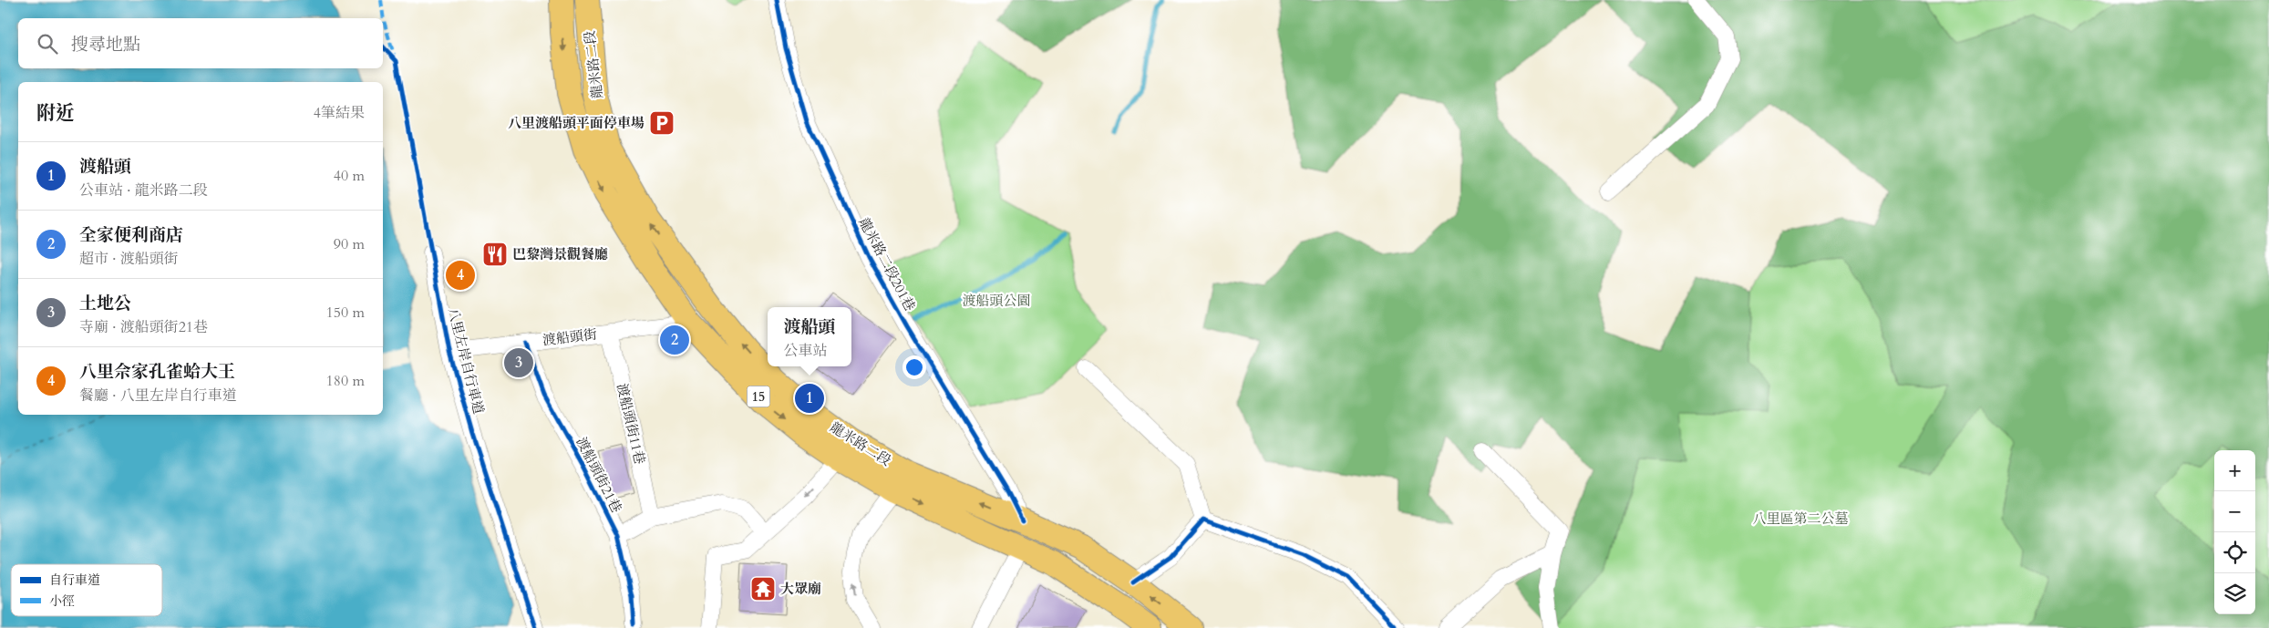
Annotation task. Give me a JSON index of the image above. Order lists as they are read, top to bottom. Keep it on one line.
{"streets":{"main road":["龍米路二段","15"],"street":["龍米路二段201巷","渡船頭街","八里左岸自行車道","渡船頭街11巷","渡船頭街21巷"]},"crossings":[["龍米路二段","龍米路二段201巷"],["龍米路二段","渡船頭街"],["渡船頭街","八里左岸自行車道"],["渡船頭街","渡船頭街11巷"],["渡船頭街","渡船頭街21巷"]],"parks":["渡船頭公園","八里區第二公墓"],"places":{"parking":["八里渡船頭平面停車場"],"restaurant":["巴黎灣景觀餐廳"],"temple":["大眾廟"]},"legend":["自行車道","小徑"],"page":{"search":"搜尋地點","heading":["附近","4筆結果"],"list":[{"mark":"1","name":"渡船頭","note":"公車站 · 龍米路二段","value":"40 m"},{"mark":"2","name":"全家便利商店","note":"超市 · 渡船頭街","value":"90 m"},{"mark":"3","name":"土地公","note":"寺廟 · 渡船頭街21巷","value":"150 m"},{"mark":"4","name":"八里佘家孔雀蛤大王","note":"餐廳 · 八里左岸自行車道","value":"180 m"}],"pins":["4","2","3","1"],"popup":["渡船頭","公車站"],"map_buttons":["+","−"]}}
